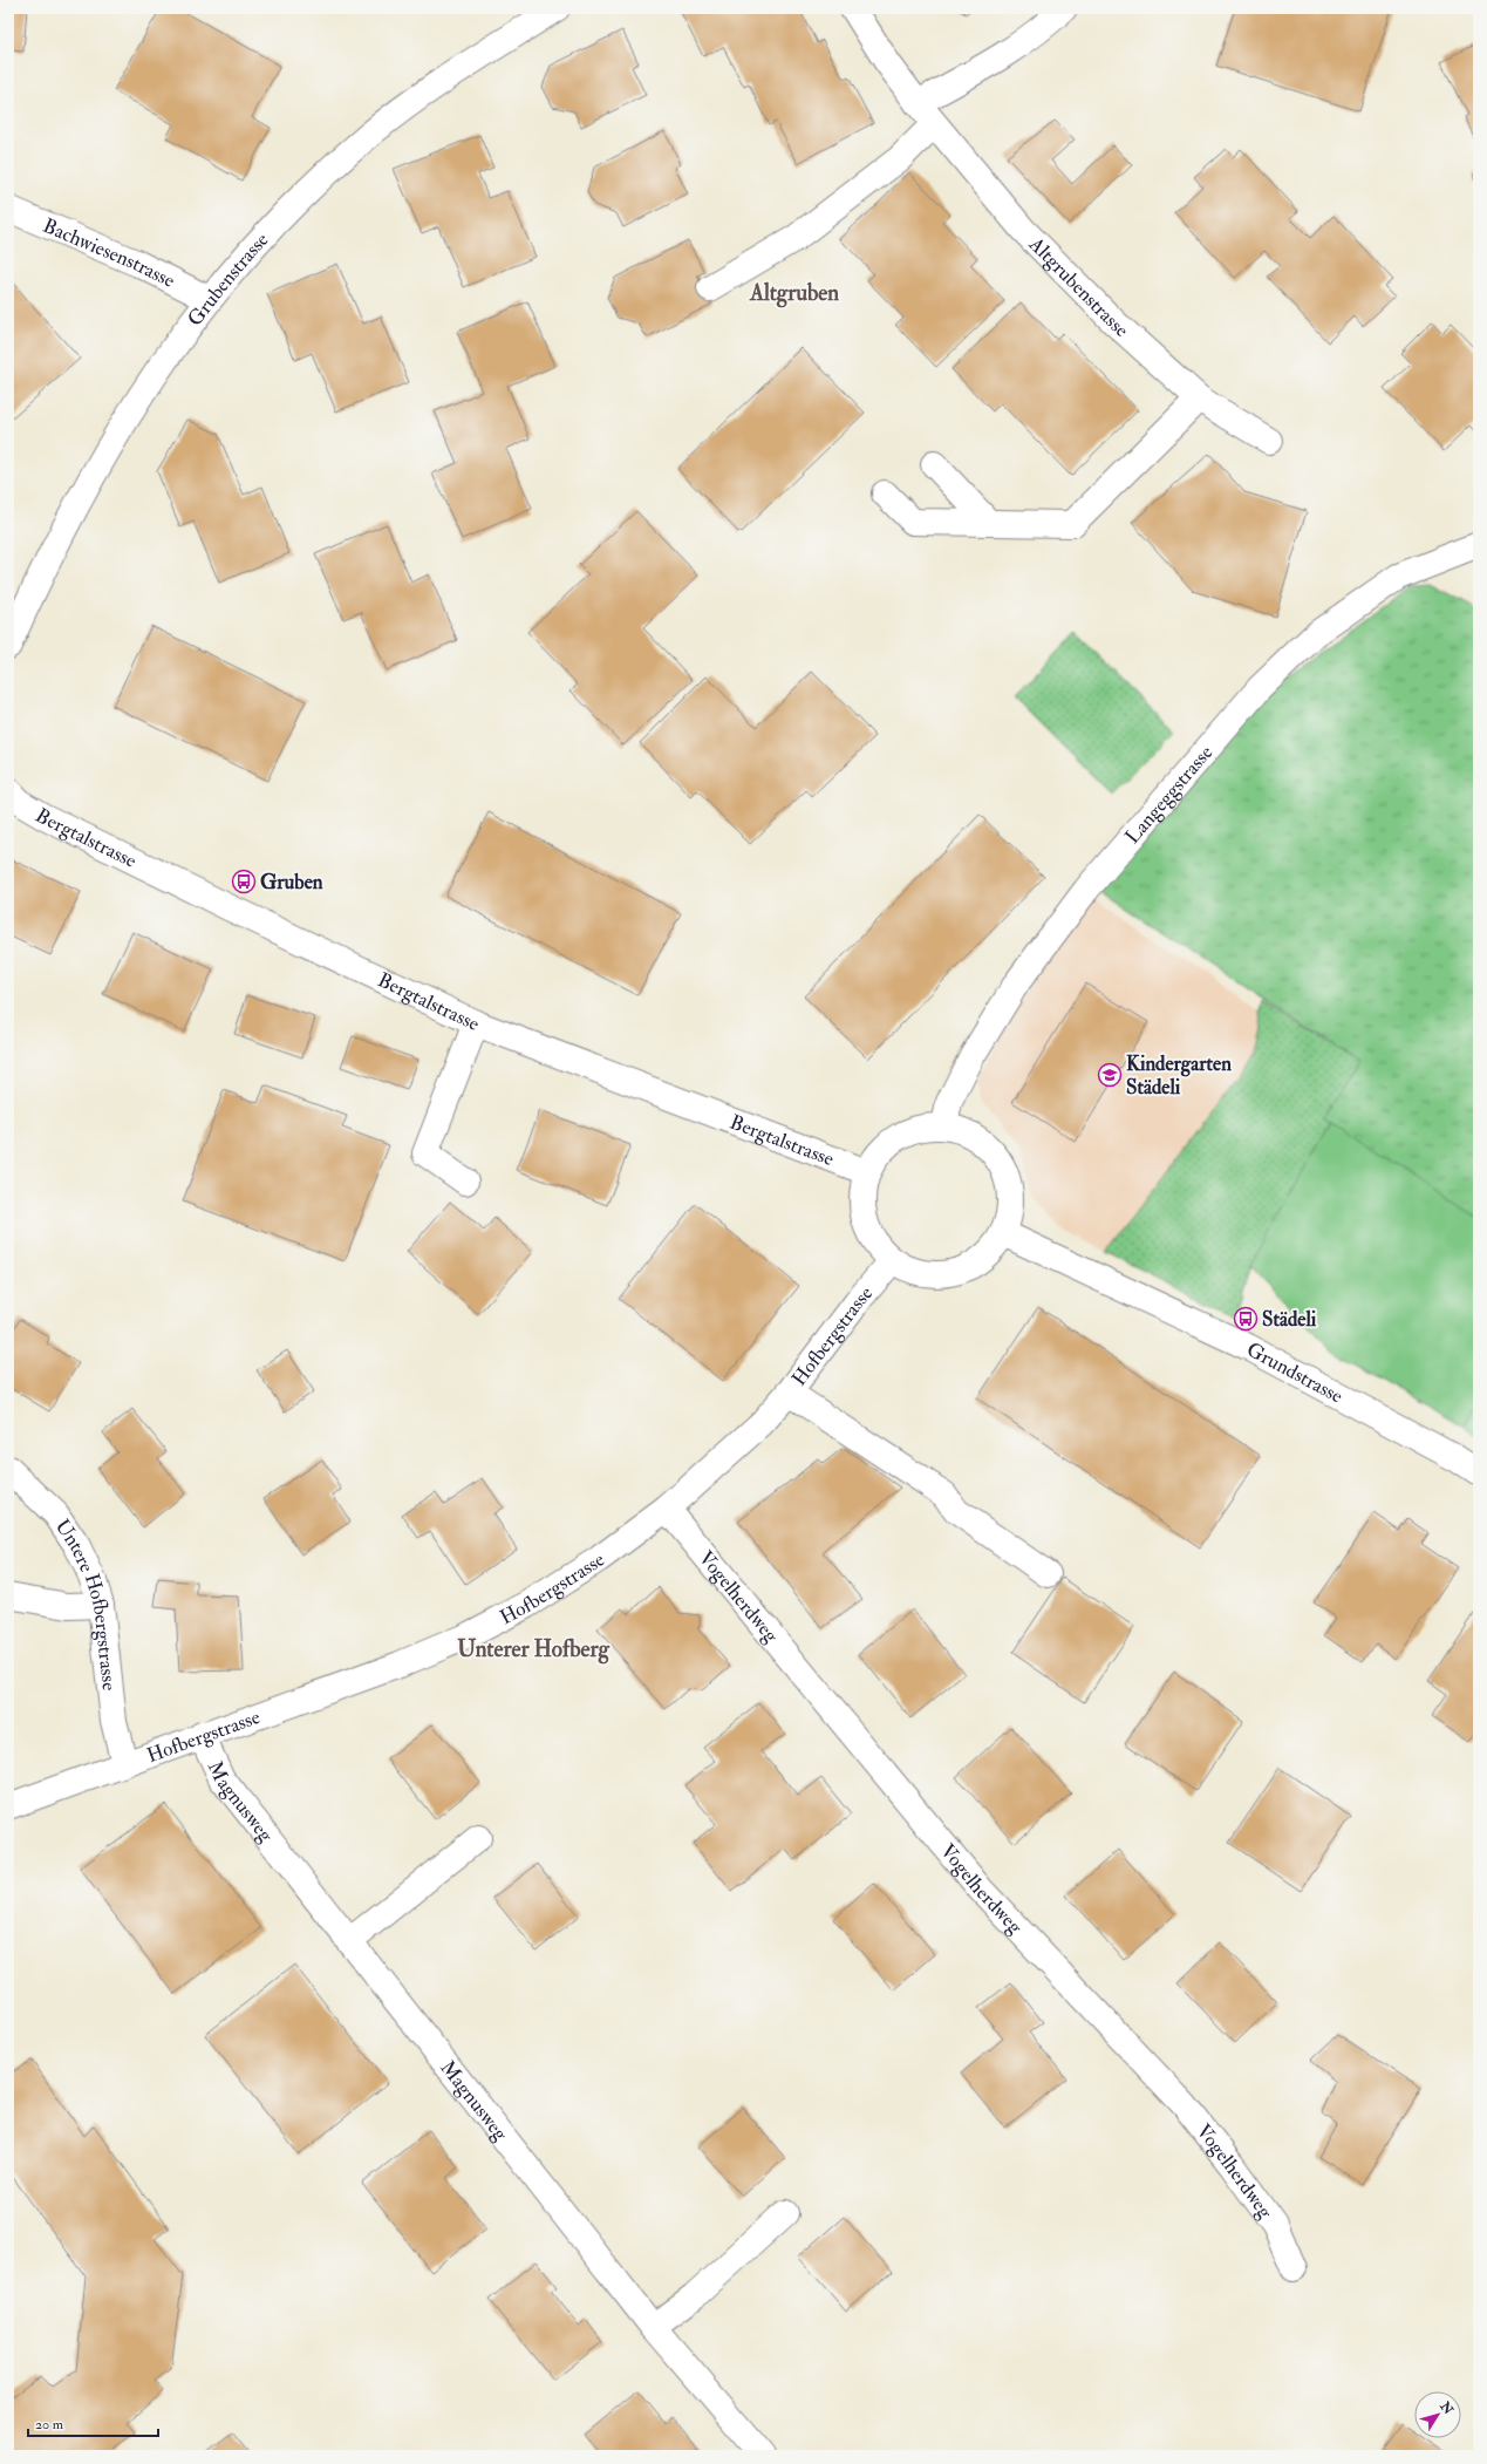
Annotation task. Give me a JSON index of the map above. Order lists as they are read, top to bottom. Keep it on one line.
{"streets":{"street":["Bachwiesenstrasse","Grubenstrasse","Altgrubenstrasse","Langeggstrasse","Bergtalstrasse","Hofbergstrasse","Grundstrasse","Vogelherdweg","Untere Hofbergstrasse","Magnusweg"]},"crossings":[["Bachwiesenstrasse","Grubenstrasse"],["Langeggstrasse","Bergtalstrasse"],["Langeggstrasse","Hofbergstrasse"],["Langeggstrasse","Grundstrasse"],["Bergtalstrasse","Hofbergstrasse"],["Bergtalstrasse","Grundstrasse"],["Hofbergstrasse","Grundstrasse"],["Hofbergstrasse","Vogelherdweg"],["Hofbergstrasse","Untere Hofbergstrasse"],["Hofbergstrasse","Magnusweg"]],"districts":["Altgruben","Unterer Hofberg"],"places":{"bus stop":["Gruben","Städeli"],"school or university":["Kindergarten Städeli"]},"scale_bar":"20 m","north":"top right"}
